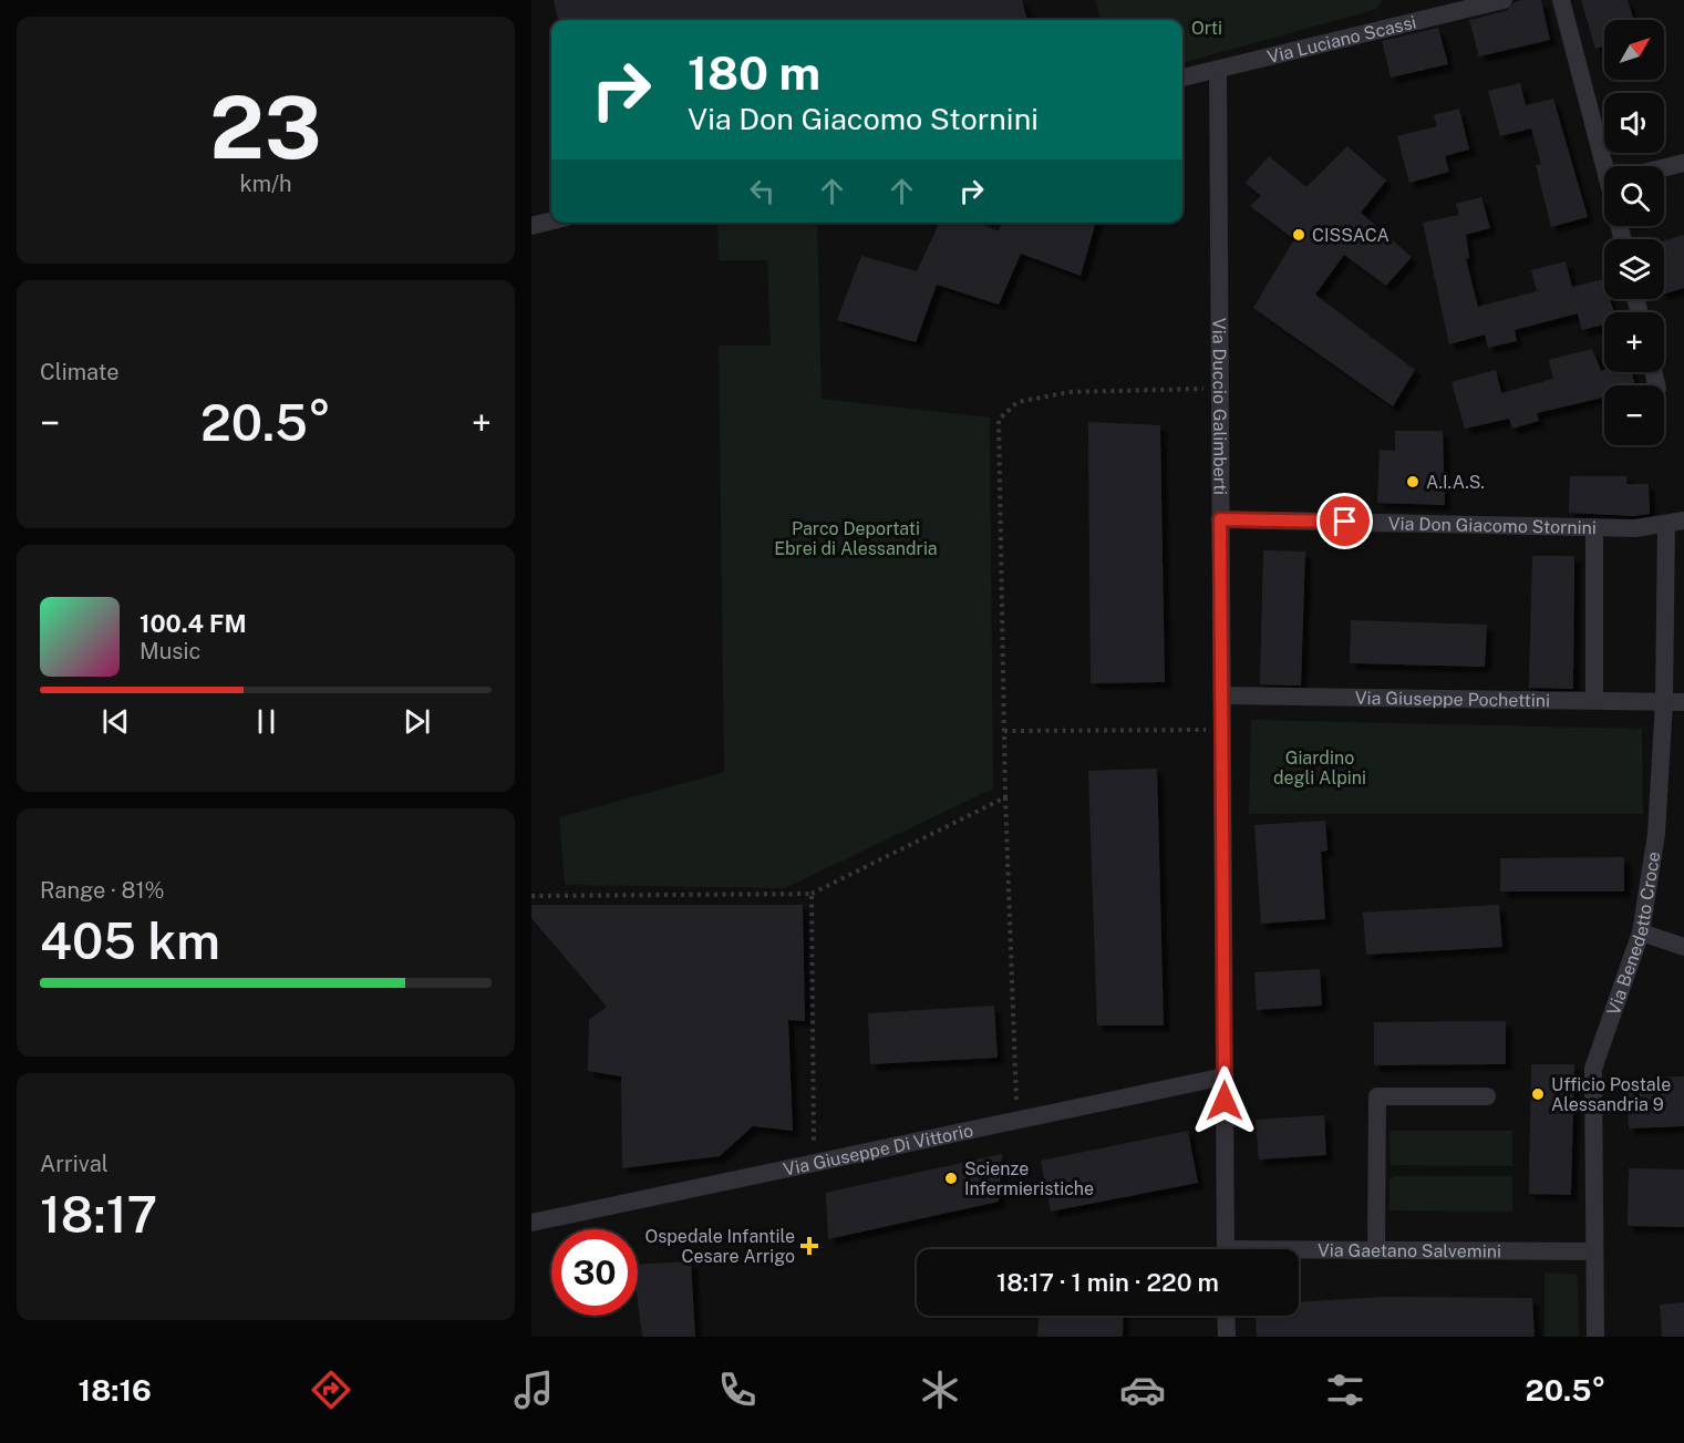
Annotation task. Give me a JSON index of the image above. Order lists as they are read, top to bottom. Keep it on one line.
{"streets":{"street":["Via Luciano Scassi","Via Duccio Galimberti","Via Don Giacomo Stornini","Via Giuseppe Pochettini","Via Benedetto Croce","Via Giuseppe Di Vittorio","Via Gaetano Salvemini"]},"crossings":[["Via Luciano Scassi","Via Duccio Galimberti"],["Via Duccio Galimberti","Via Don Giacomo Stornini"],["Via Duccio Galimberti","Via Giuseppe Pochettini"],["Via Duccio Galimberti","Via Giuseppe Di Vittorio"],["Via Don Giacomo Stornini","Via Benedetto Croce"],["Via Giuseppe Pochettini","Via Benedetto Croce"],["Via Benedetto Croce","Via Gaetano Salvemini"]],"parks":["Orti","Parco Deportati Ebrei di Alessandria","Giardino degli Alpini"],"places":{"other":["CISSACA","A.I.A.S.","Ufficio Postale Alessandria 9","Scienze Infermieristiche"],"health":["Ospedale Infantile Cesare Arrigo"]},"north":"top right","page":{"tile":[["23","km/h"],"Climate",["Range · 81%","405 km"],["Arrival","18:17"]],"map_buttons":["+","−"],"turn":["180 m","Via Don Giacomo Stornini"],"heat":["−","20.5°","+"],"song":["100.4 FM","Music"],"limit":"30","trip":"18:17 · 1 min · 220 m","tabs":["18:16","20.5°"]}}
